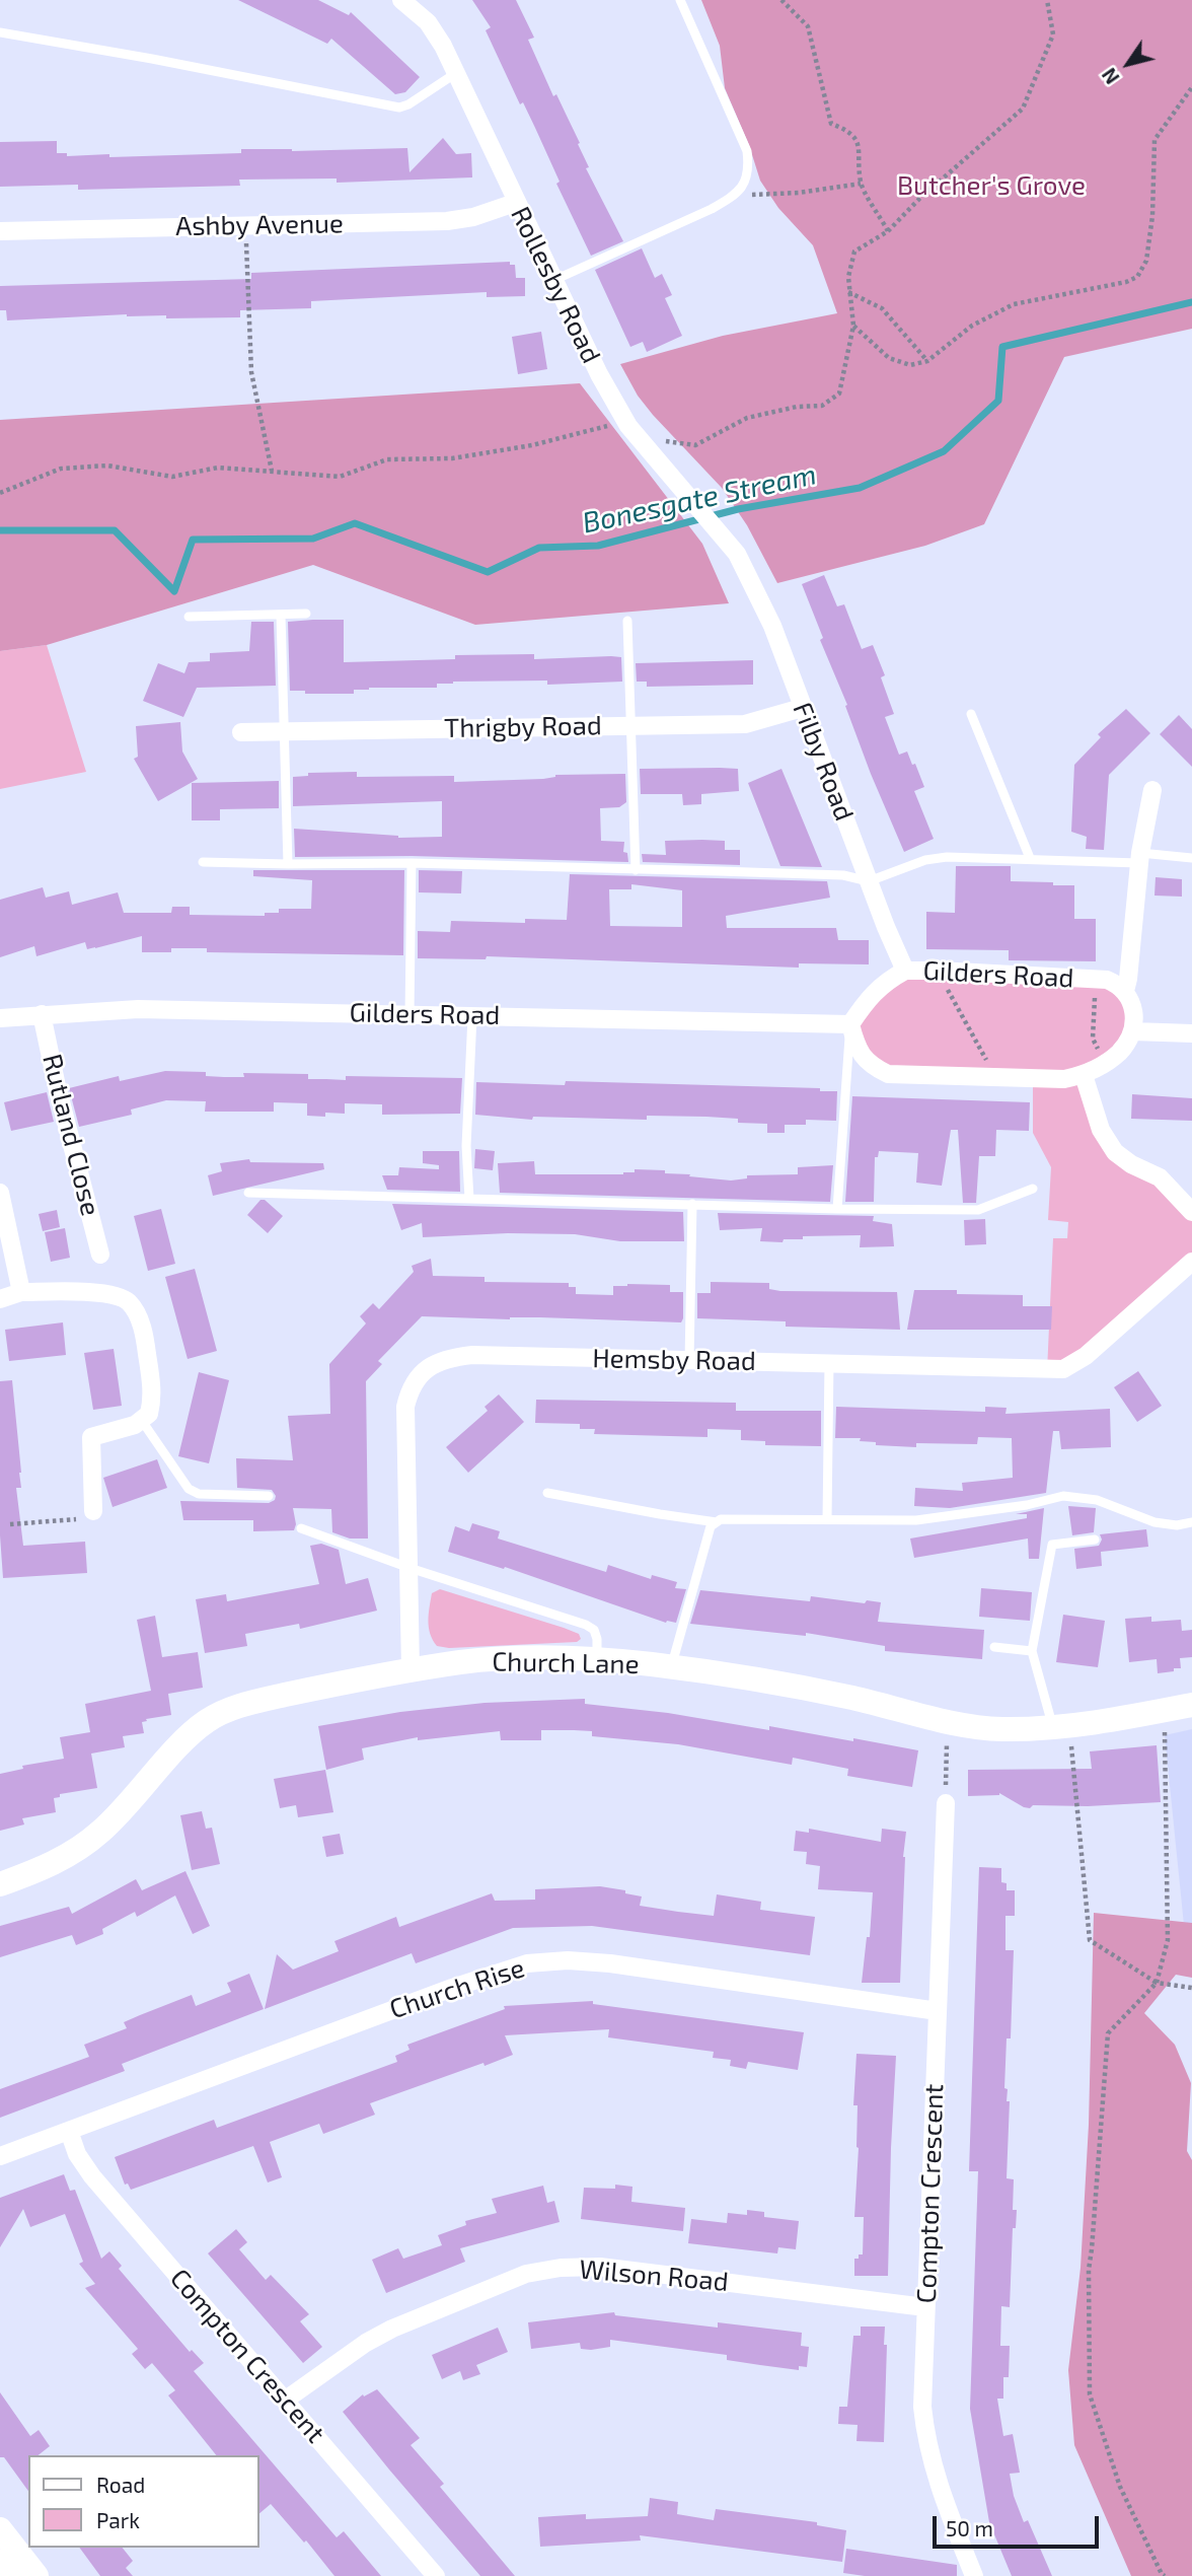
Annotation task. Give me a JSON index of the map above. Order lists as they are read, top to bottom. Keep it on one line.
{"streets":{"street":["Ashby Avenue","Rollesby Road","Thrigby Road","Filby Road","Gilders Road","Rutland Close","Hemsby Road","Church Lane","Church Rise","Compton Crescent","Wilson Road"]},"crossings":[["Ashby Avenue","Rollesby Road"],["Rollesby Road","Filby Road"],["Thrigby Road","Filby Road"],["Filby Road","Gilders Road"],["Gilders Road","Rutland Close"],["Hemsby Road","Church Lane"],["Church Rise","Compton Crescent"],["Compton Crescent","Wilson Road"]],"water":["Bonesgate Stream"],"parks":["Butcher's Grove"],"legend":["Road","Park"],"scale_bar":"50 m","north":"bottom left"}
